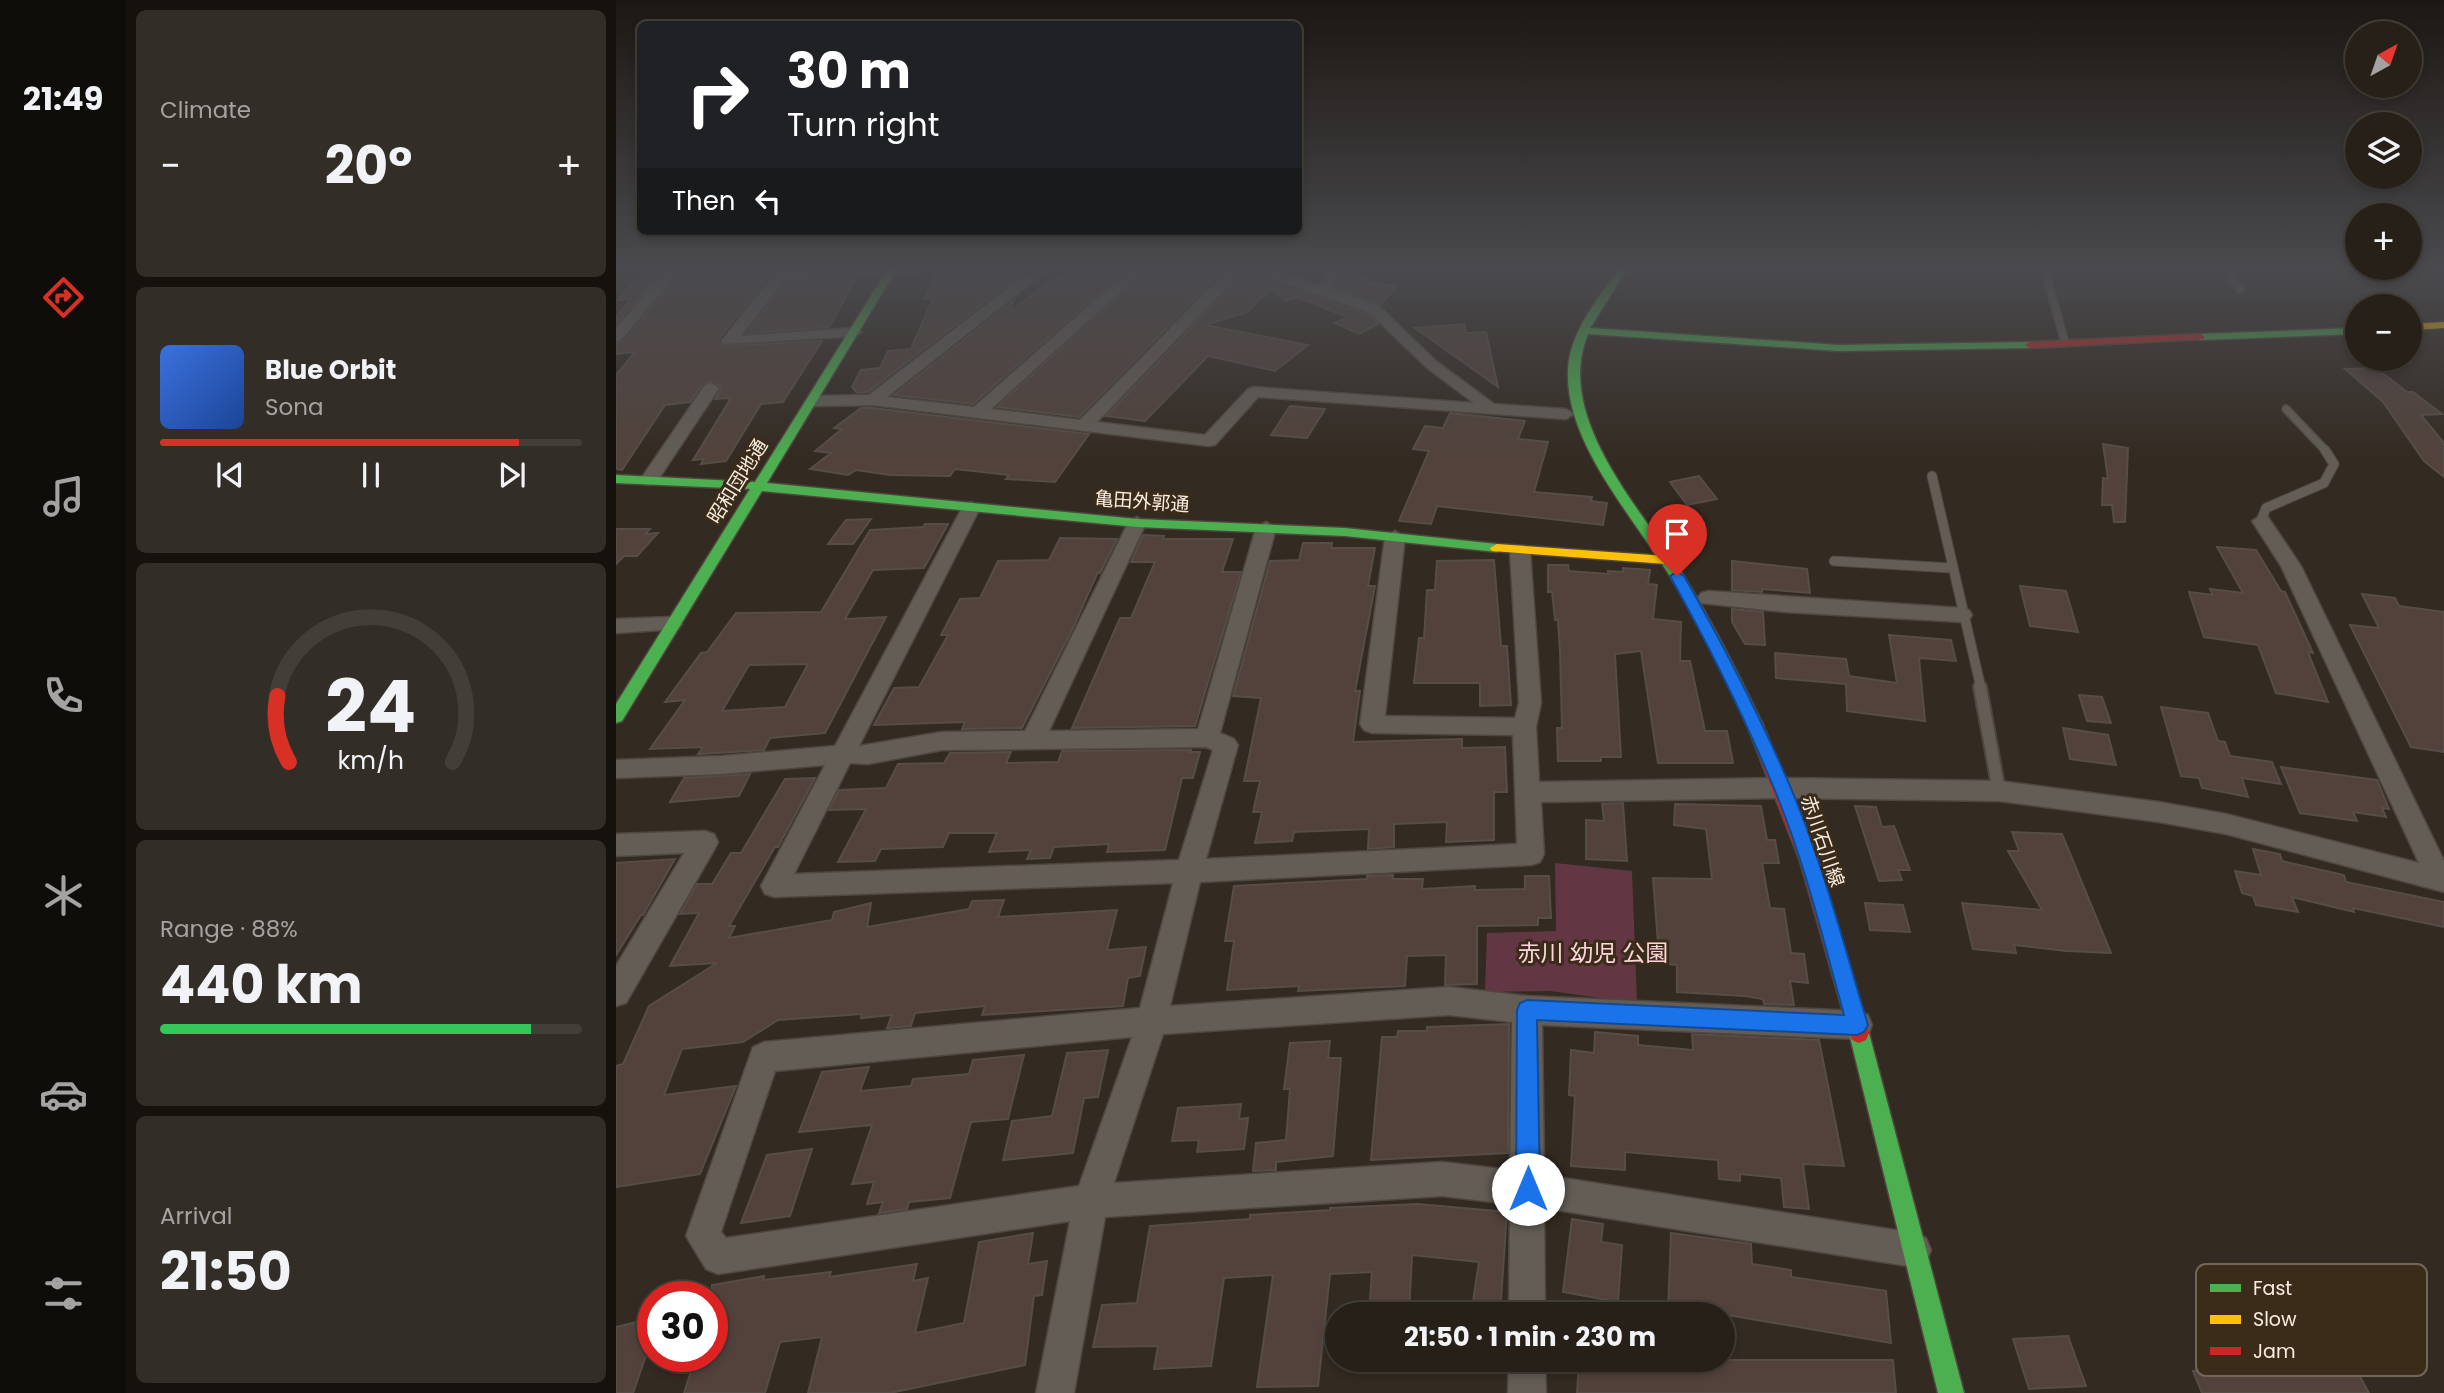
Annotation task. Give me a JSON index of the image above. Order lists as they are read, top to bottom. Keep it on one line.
{"streets":{"street":["昭和団地通","亀田外郭通","赤川石川線"]},"crossings":[["昭和団地通","亀田外郭通"],["亀田外郭通","赤川石川線"]],"parks":["赤川 幼児 公園"],"legend":["Fast","Slow","Jam"],"north":"top right","page":{"tabs":"21:49","tile":["Climate",["Range · 88%","440 km"],["Arrival","21:50"]],"map_buttons":["+","−"],"turn":["30 m","Turn right"],"heat":["−","20°","+"],"then":"Then","song":["Blue Orbit","Sona"],"limit":"30","trip":"21:50 · 1 min · 230 m","gauge":["24","km/h"]}}
